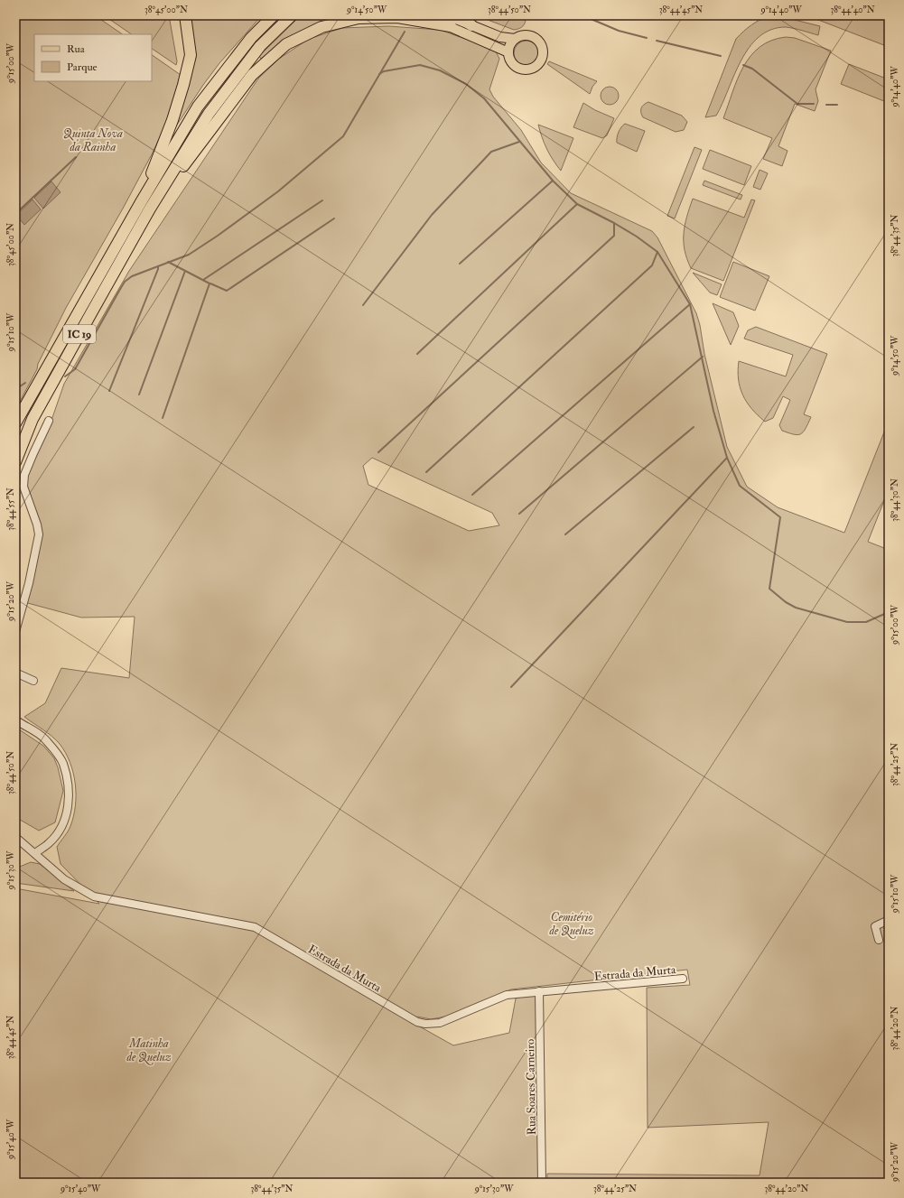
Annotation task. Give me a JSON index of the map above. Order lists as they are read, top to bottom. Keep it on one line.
{"streets":{"highway":["IC 19"],"street":["Estrada da Murta","Rua Soares Carneiro"]},"crossings":[["Estrada da Murta","Rua Soares Carneiro"]],"parks":["Quinta Nova da Rainha","Cemitério de Queluz","Matinha de Queluz"],"legend":["Rua","Parque"],"coordinates":["38°45'00\"N","9°14'50\"W","38°44'50\"N","38°44'45\"N","9°14'40\"W","38°44'40\"N","9°15'00\"W","38°44'35\"N","9°15'10\"W","38°44'30\"N","38°44'55\"N","9°15'20\"W","38°44'25\"N","9°15'30\"W","38°44'20\"N","9°15'40\"W"]}
